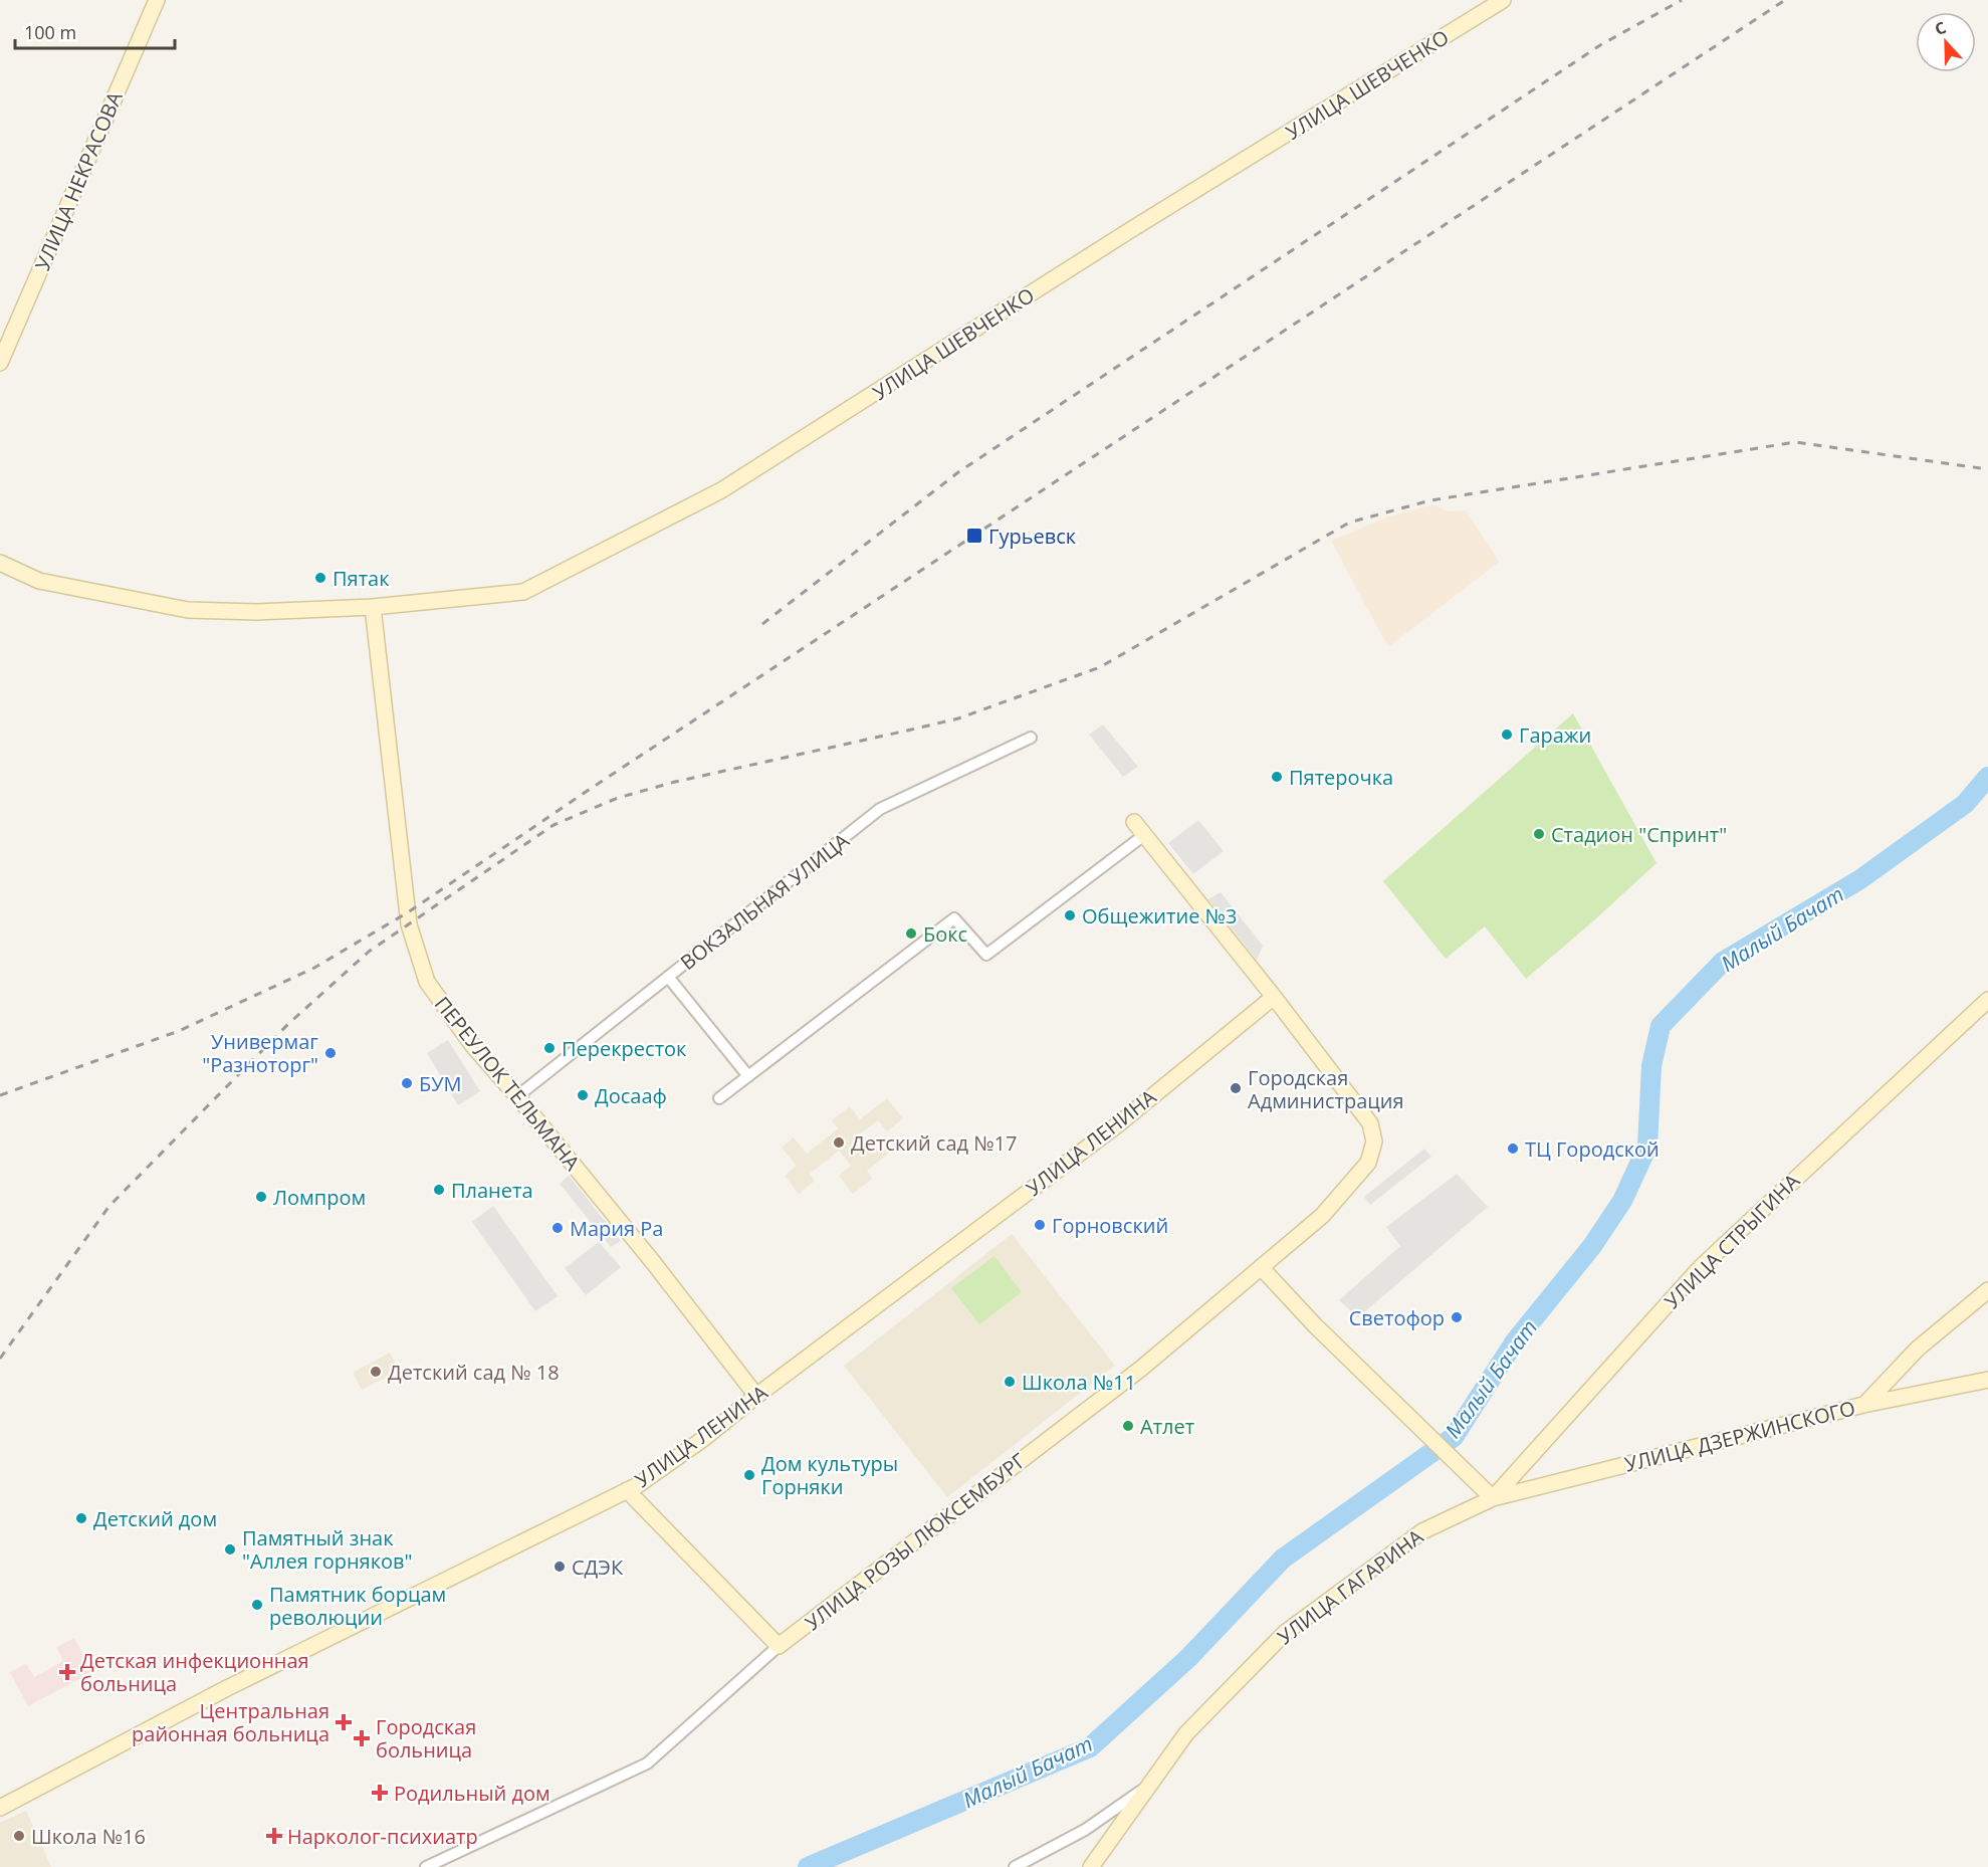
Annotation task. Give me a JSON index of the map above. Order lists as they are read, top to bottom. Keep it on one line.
{"streets":{"street":["УЛИЦА ШЕВЧЕНКО","УЛИЦА НЕКРАСОВА","ВОКЗАЛЬНАЯ УЛИЦА","ПЕРЕУЛОК ТЕЛЬМАНА","УЛИЦА ЛЕНИНА","УЛИЦА СТРЫГИНА","УЛИЦА ДЗЕРЖИНСКОГО","УЛИЦА РОЗЫ ЛЮКСЕМБУРГ","УЛИЦА ГАГАРИНА"]},"crossings":[["УЛИЦА ШЕВЧЕНКО","ПЕРЕУЛОК ТЕЛЬМАНА"],["ВОКЗАЛЬНАЯ УЛИЦА","ПЕРЕУЛОК ТЕЛЬМАНА"],["ПЕРЕУЛОК ТЕЛЬМАНА","УЛИЦА ЛЕНИНА"],["УЛИЦА ЛЕНИНА","УЛИЦА РОЗЫ ЛЮКСЕМБУРГ"],["УЛИЦА СТРЫГИНА","УЛИЦА ДЗЕРЖИНСКОГО"],["УЛИЦА СТРЫГИНА","УЛИЦА ГАГАРИНА"],["УЛИЦА ДЗЕРЖИНСКОГО","УЛИЦА ГАГАРИНА"]],"water":["Малый Бачат"],"places":{"transit":["Гурьевск"],"other":["Пятак","Гаражи","Пятерочка","Стадион \"Спринт\"","Общежитие №3","Бокс","Перекресток","Универмаг \"Разноторг\"","БУМ","Городская Администрация","Досааф","Детский сад №17","ТЦ Городской","Планета","Ломпром","Горновский","Мария Ра","Светофор","Детский сад № 18","Школа №11","Атлет","Дом культуры Горняки","Детский дом","Памятный знак \"Аллея горняков\"","СДЭК","Памятник борцам революции","Школа №16"],"health":["Детская инфекционная больница","Центральная районная больница","Городская больница","Родильный дом","Нарколог-психиатр"]},"scale_bar":"100 m","north":"top"}
